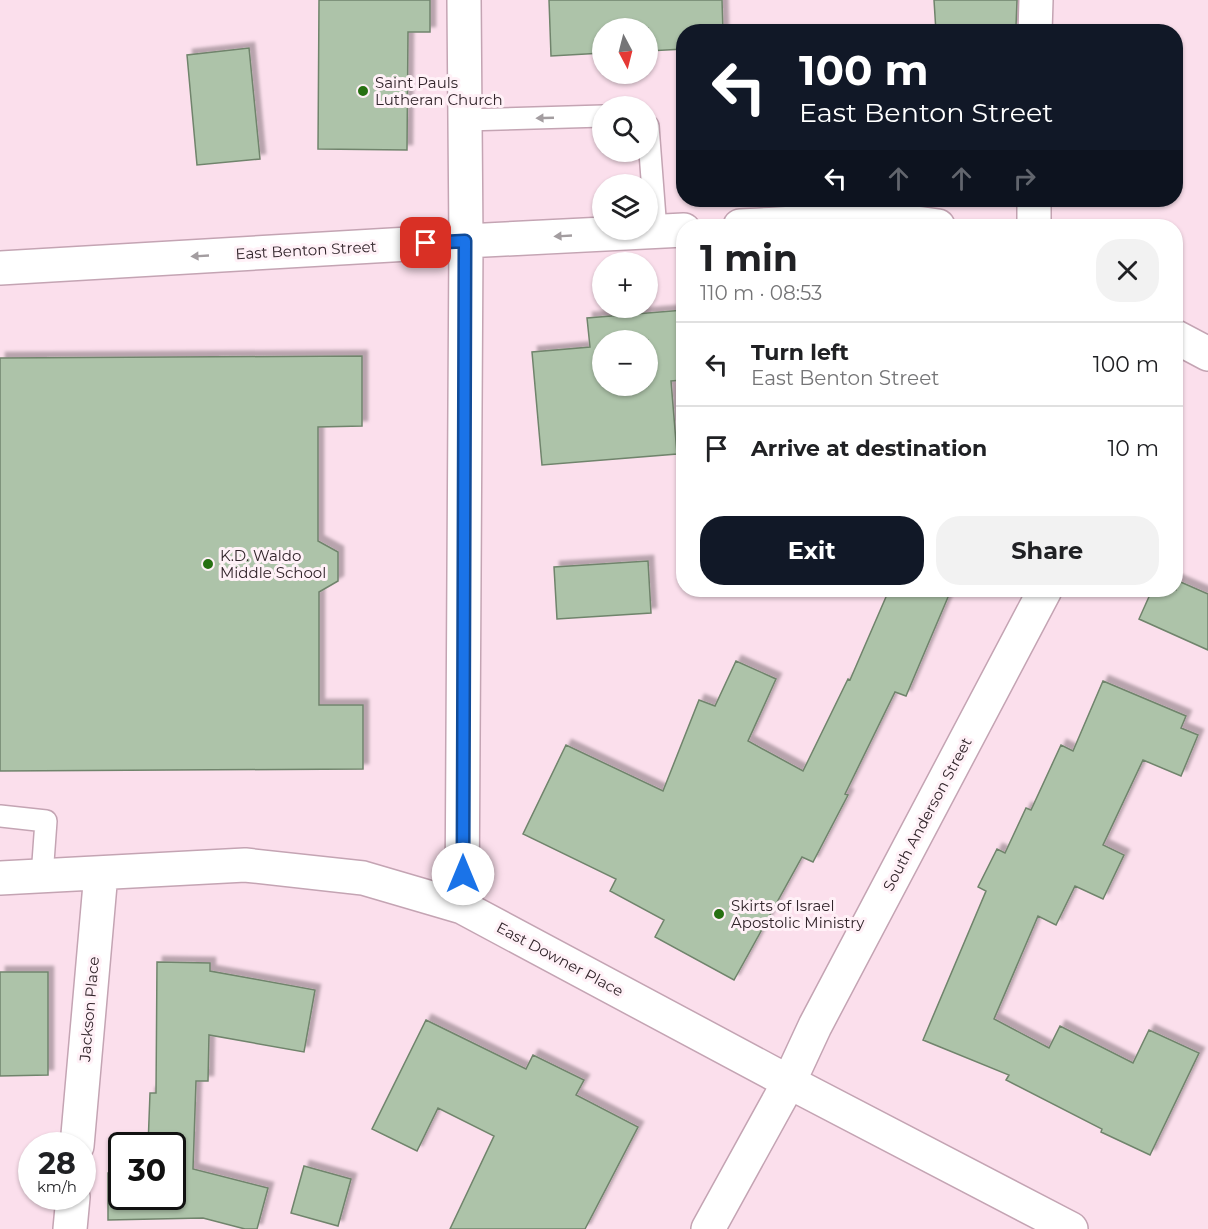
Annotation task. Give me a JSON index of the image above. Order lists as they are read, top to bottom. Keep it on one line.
{"streets":{"street":["East Benton Street","South Anderson Street","East Downer Place","Jackson Place"]},"crossings":[["South Anderson Street","East Downer Place"],["East Downer Place","Jackson Place"]],"one_way":["East Benton Street"],"places":["Saint Pauls Lutheran Church","K.D. Waldo Middle School","Skirts of Israel Apostolic Ministry"],"north":"bottom","page":{"map_buttons":["+","−"],"turn":["100 m","East Benton Street"],"heading":["1 min","110 m · 08:53"],"list":[{"name":"Turn left","note":"East Benton Street","value":"100 m"},{"name":"Arrive at destination","value":"10 m"}],"buttons":["Exit","Share"],"speed":"28 km/h","limit":"30"}}
